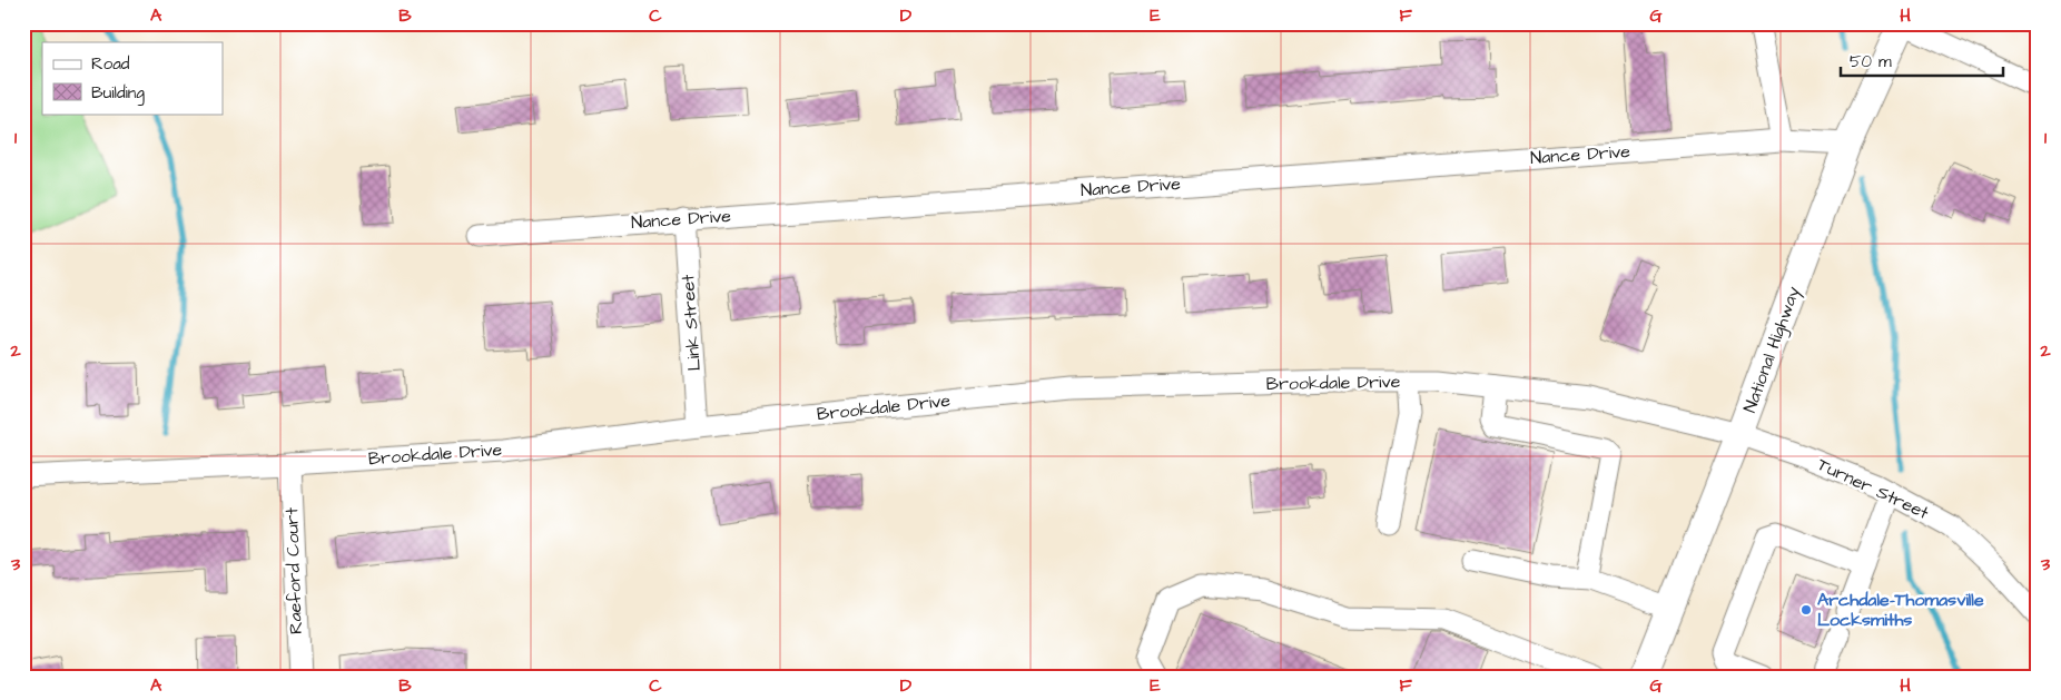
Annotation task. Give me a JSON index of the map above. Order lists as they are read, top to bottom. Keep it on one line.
{"streets":{"main road":["National Highway"],"street":["Nance Drive","Link Street","Brookdale Drive","Turner Street","Raeford Court"]},"crossings":[["Nance Drive","Link Street"],["Nance Drive","National Highway"],["Link Street","Brookdale Drive"],["National Highway","Brookdale Drive"],["National Highway","Turner Street"],["Brookdale Drive","Turner Street"],["Brookdale Drive","Raeford Court"]],"places":["Archdale-Thomasville Locksmiths"],"legend":["Road","Building"],"scale_bar":"50 m","grid":{"columns":["A","B","C","D","E","F","G","H"],"rows":["1","2","3"]}}
